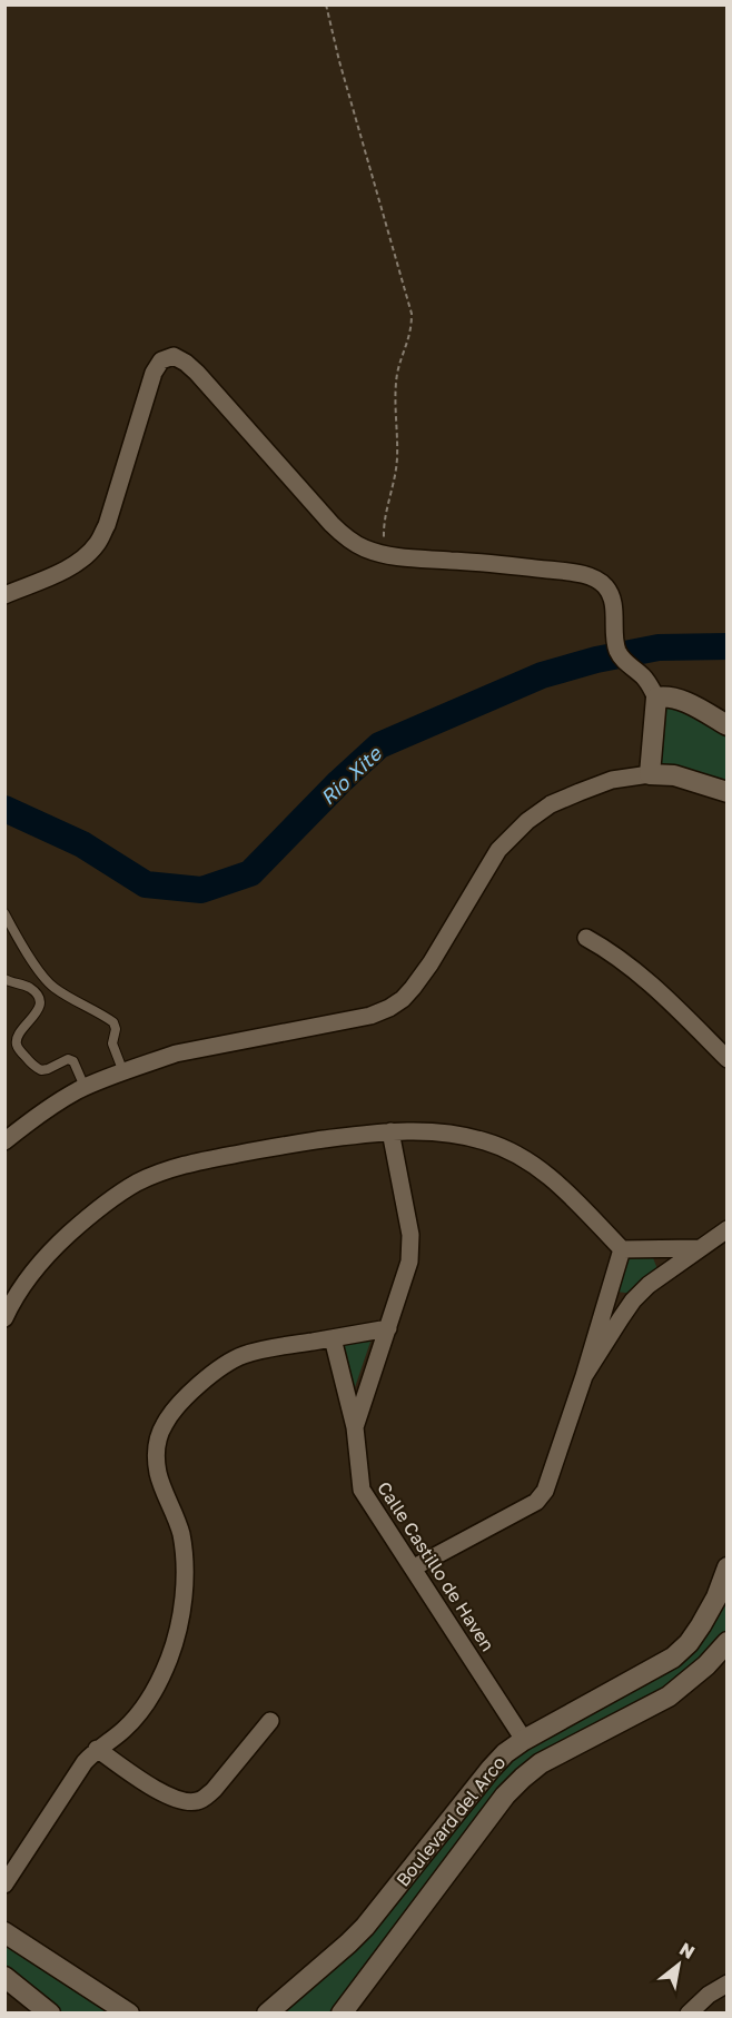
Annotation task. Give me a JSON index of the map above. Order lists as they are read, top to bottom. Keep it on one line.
{"streets":{"street":["Calle Castillo de Haven","Boulevard del Arco"]},"crossings":[["Calle Castillo de Haven","Boulevard del Arco"]],"water":["Rio Xite"],"north":"top right"}
